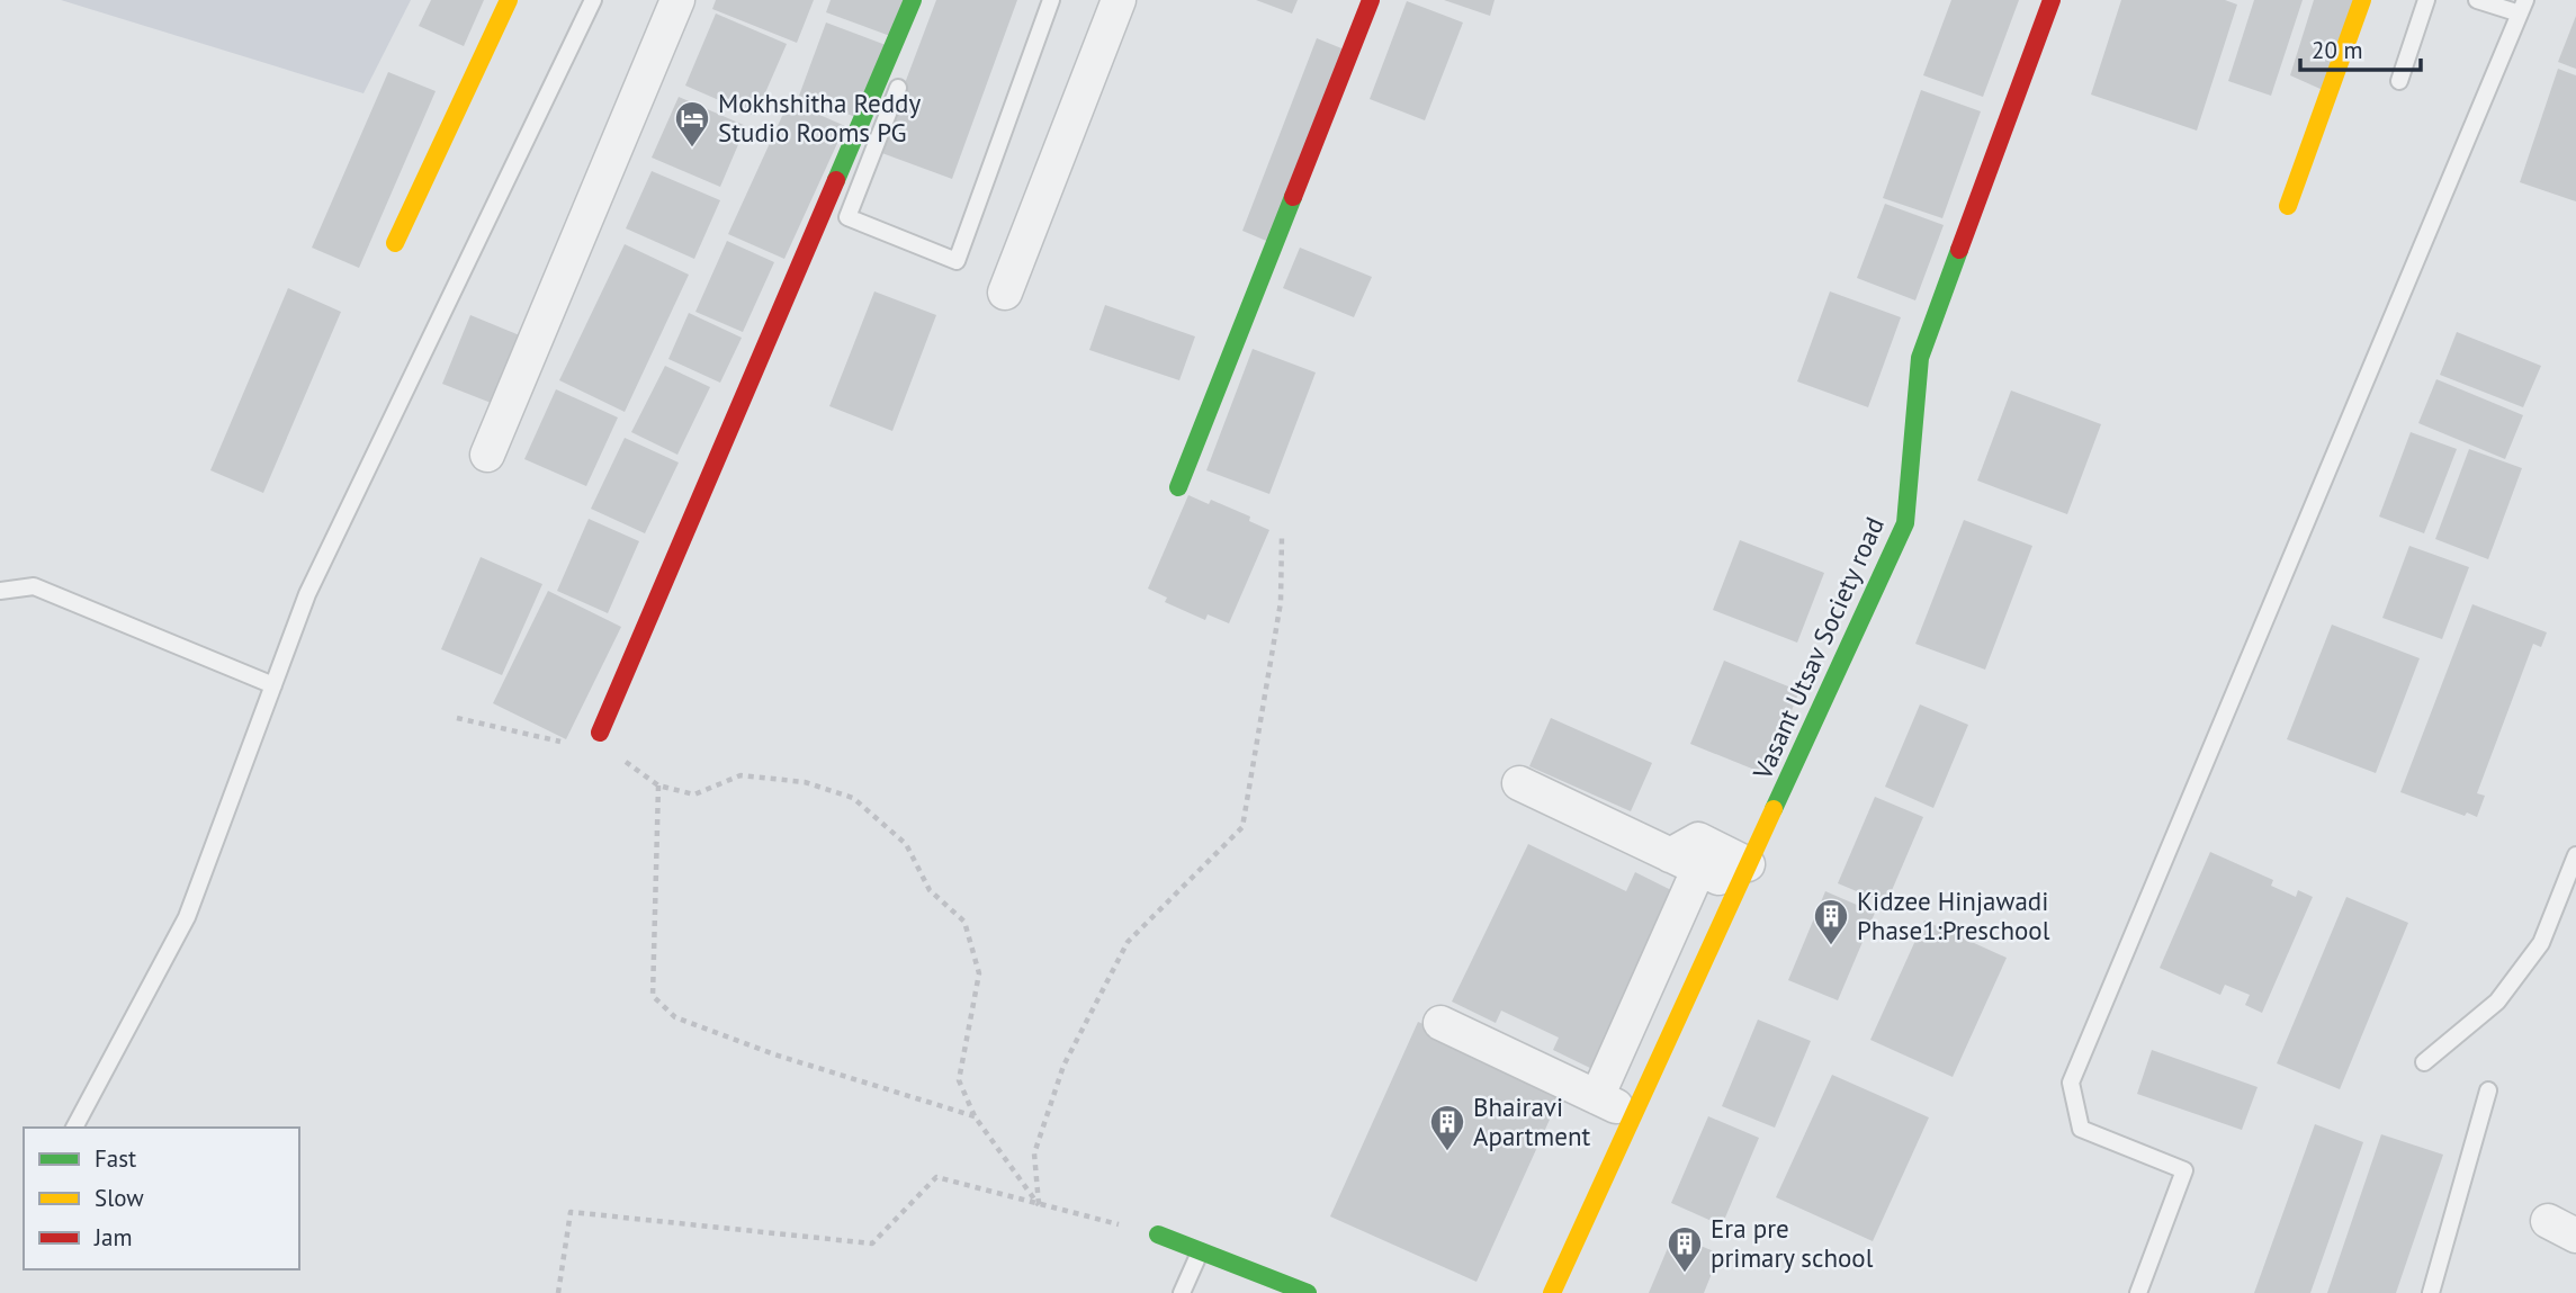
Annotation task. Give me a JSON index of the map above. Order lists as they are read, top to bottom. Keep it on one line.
{"streets":{"street":["Vasant Utsav Society road"]},"places":{"hotel":["Mokhshitha Reddy Studio Rooms PG"],"building":["Kidzee Hinjawadi Phase1:Preschool","Bhairavi Apartment","Era pre primary school"]},"legend":["Fast","Slow","Jam"],"scale_bar":"20 m"}
